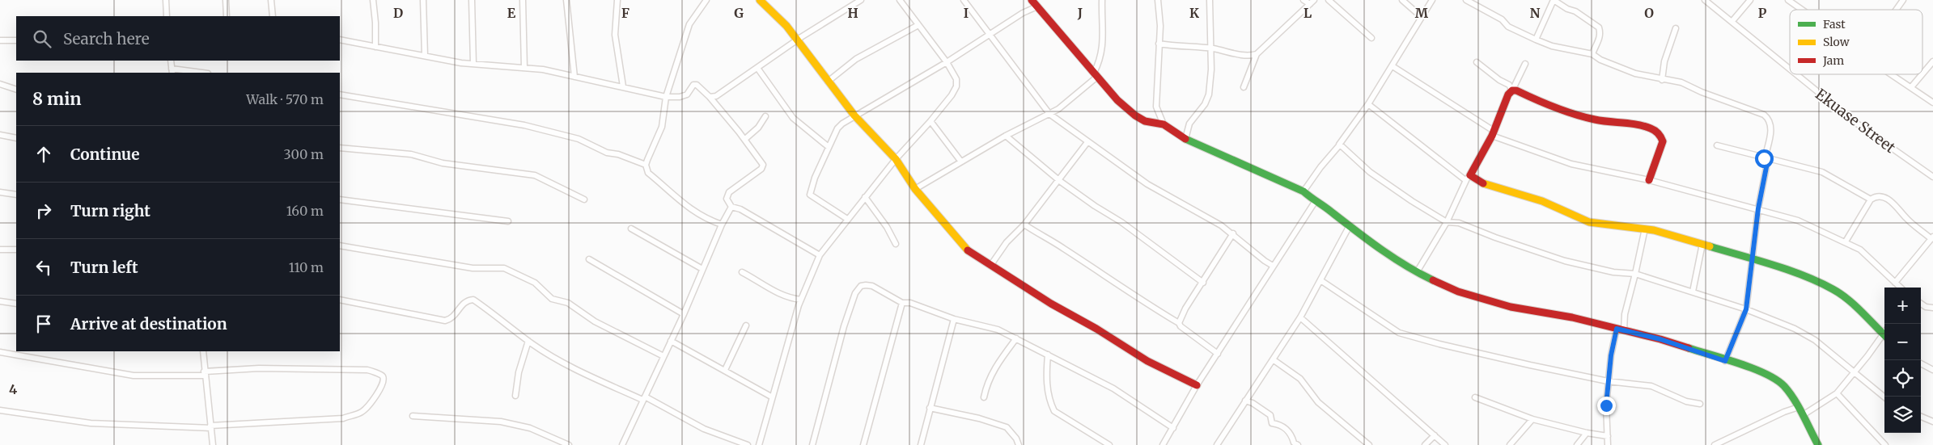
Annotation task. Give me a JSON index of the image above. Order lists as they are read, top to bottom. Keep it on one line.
{"streets":{"street":["Ekuase Street"]},"legend":["Fast","Slow","Jam"],"page":{"search":"Search here","heading":["8 min","Walk · 570 m"],"list":[["Continue","300 m"],["Turn right","160 m"],["Turn left","110 m"],"Arrive at destination"],"map_buttons":["+","−"]},"grid":{"columns":["D","E","F","G","H","I","J","K","L","M","N","O","P"],"rows":["4"]}}
